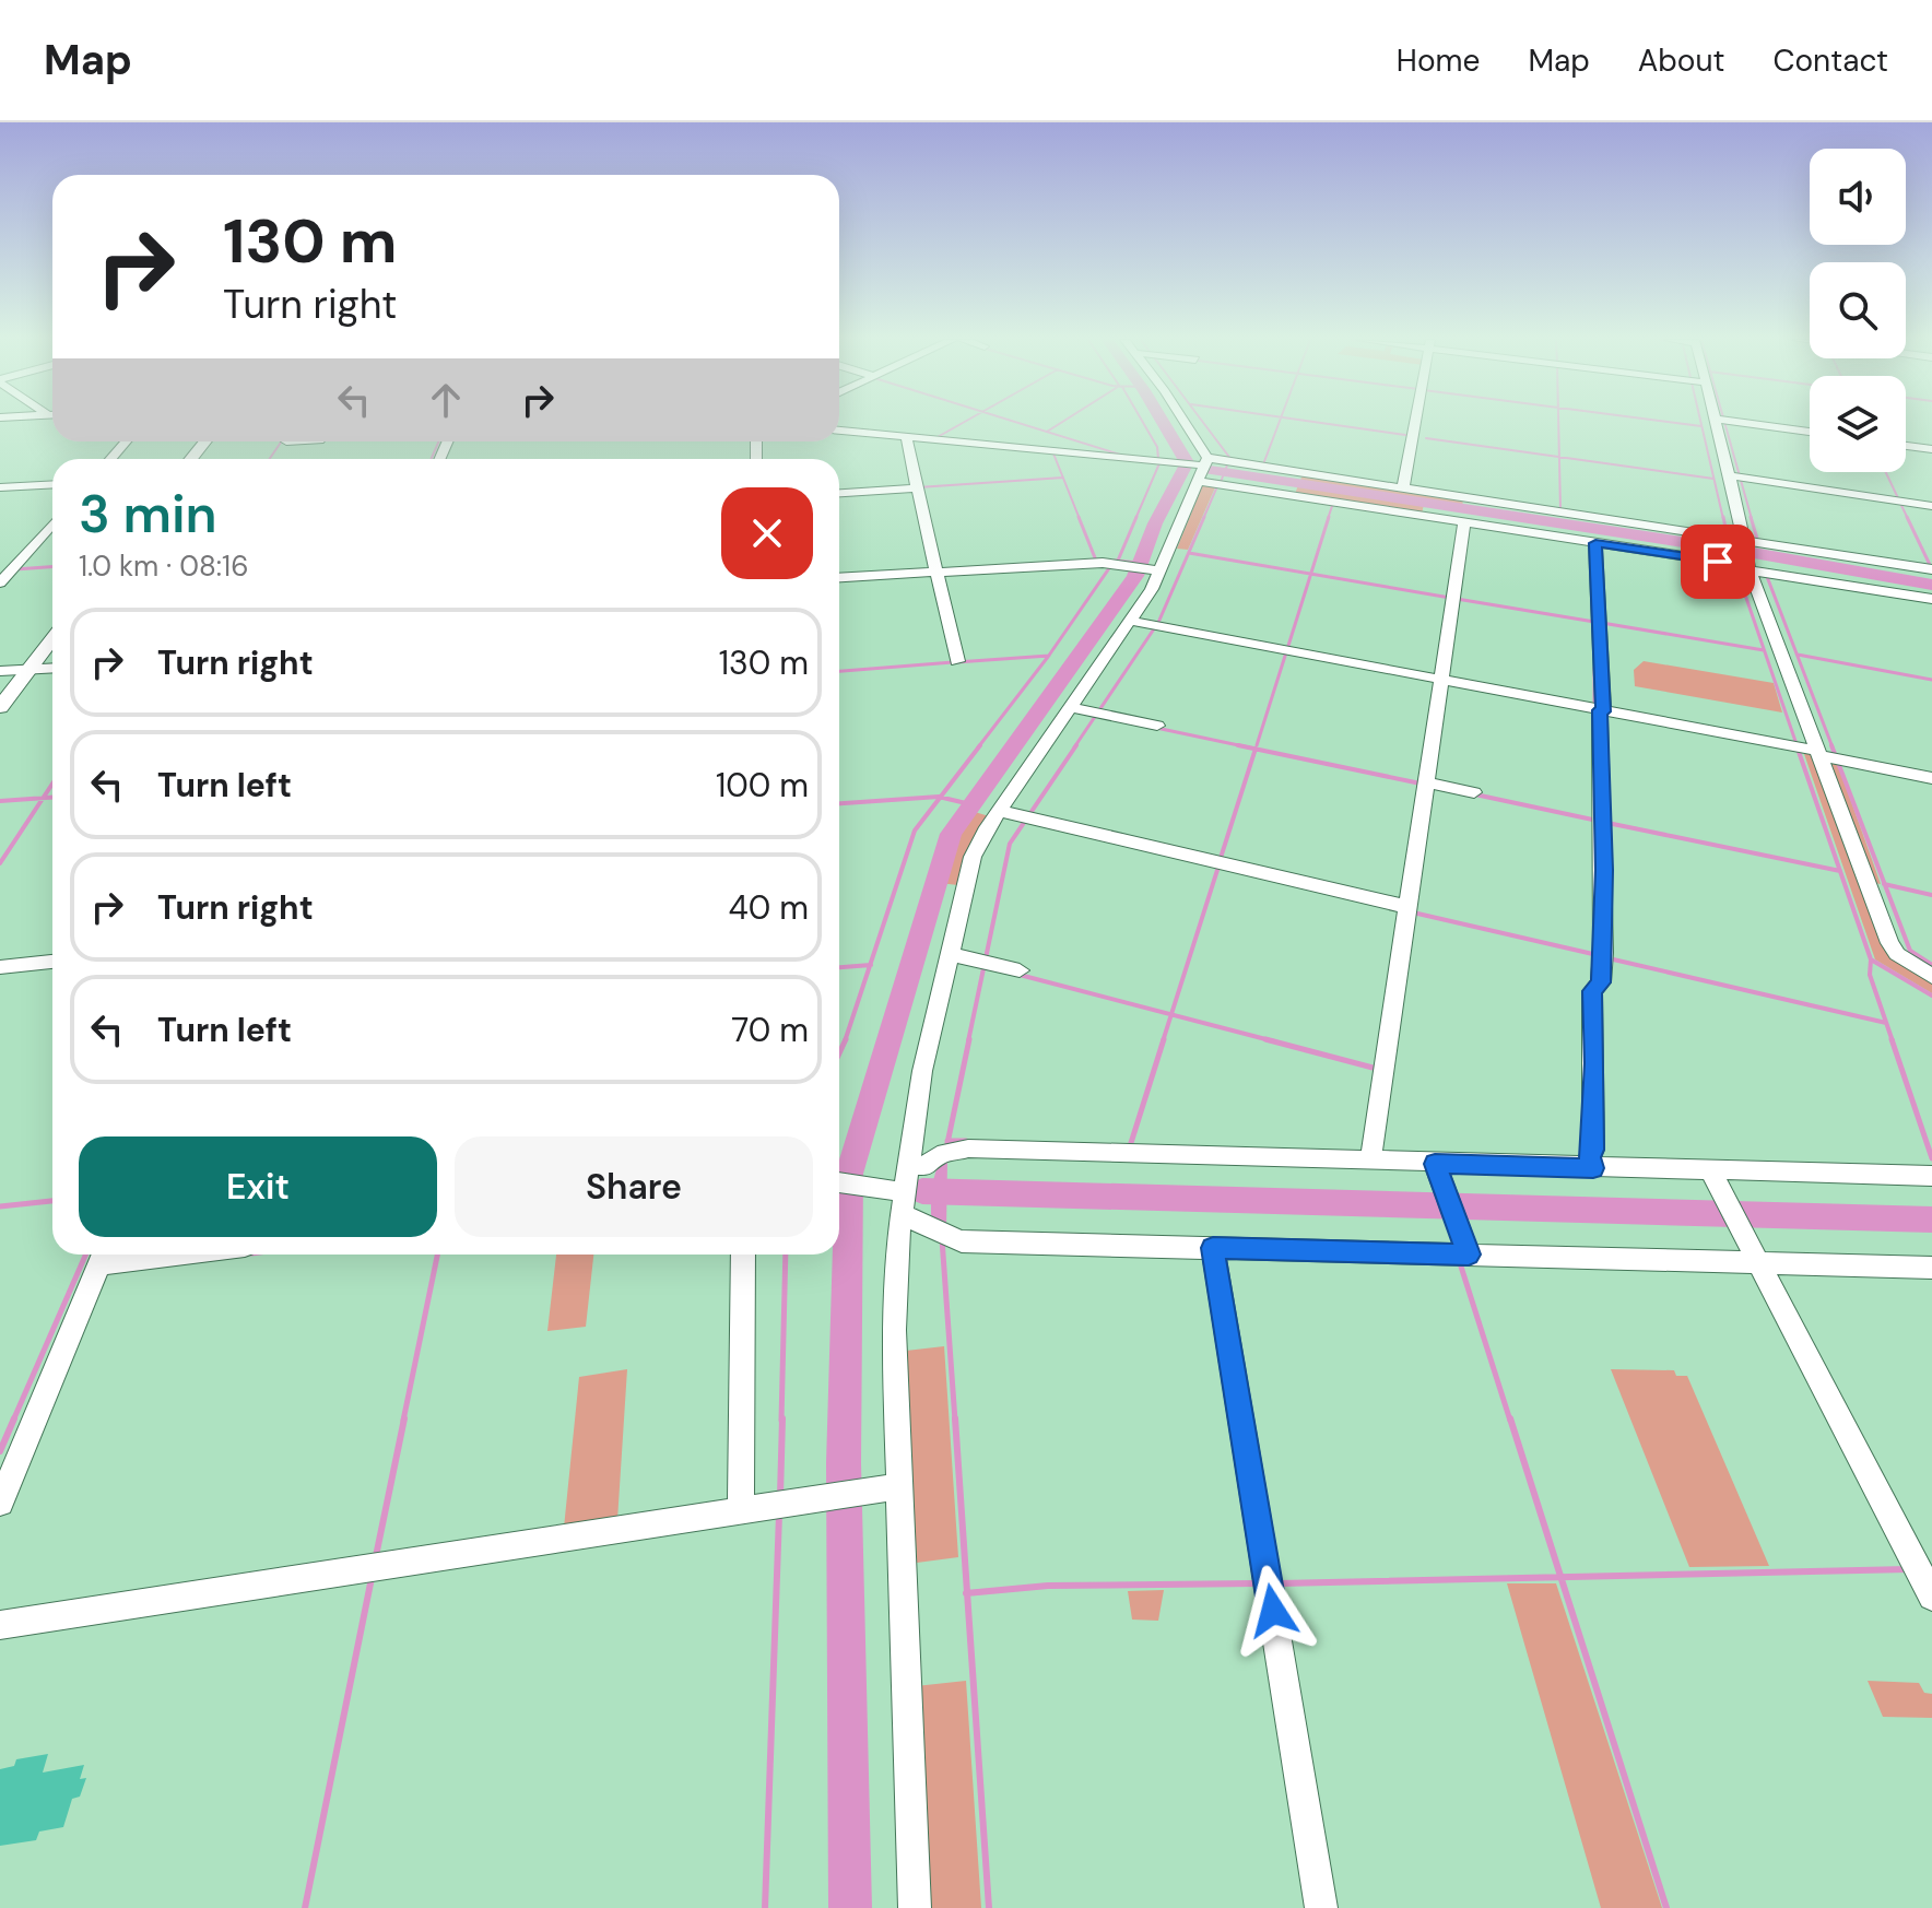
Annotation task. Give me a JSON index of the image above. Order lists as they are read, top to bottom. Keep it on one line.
{"page":{"header":"Map","nav":["Home","Map","About","Contact"],"turn":["130 m","Turn right"],"heading":["3 min","1.0 km · 08:16"],"list":[{"name":"Turn right","value":"130 m"},{"name":"Turn left","value":"100 m"},{"name":"Turn right","value":"40 m"},{"name":"Turn left","value":"70 m"}],"buttons":["Exit","Share"]}}
